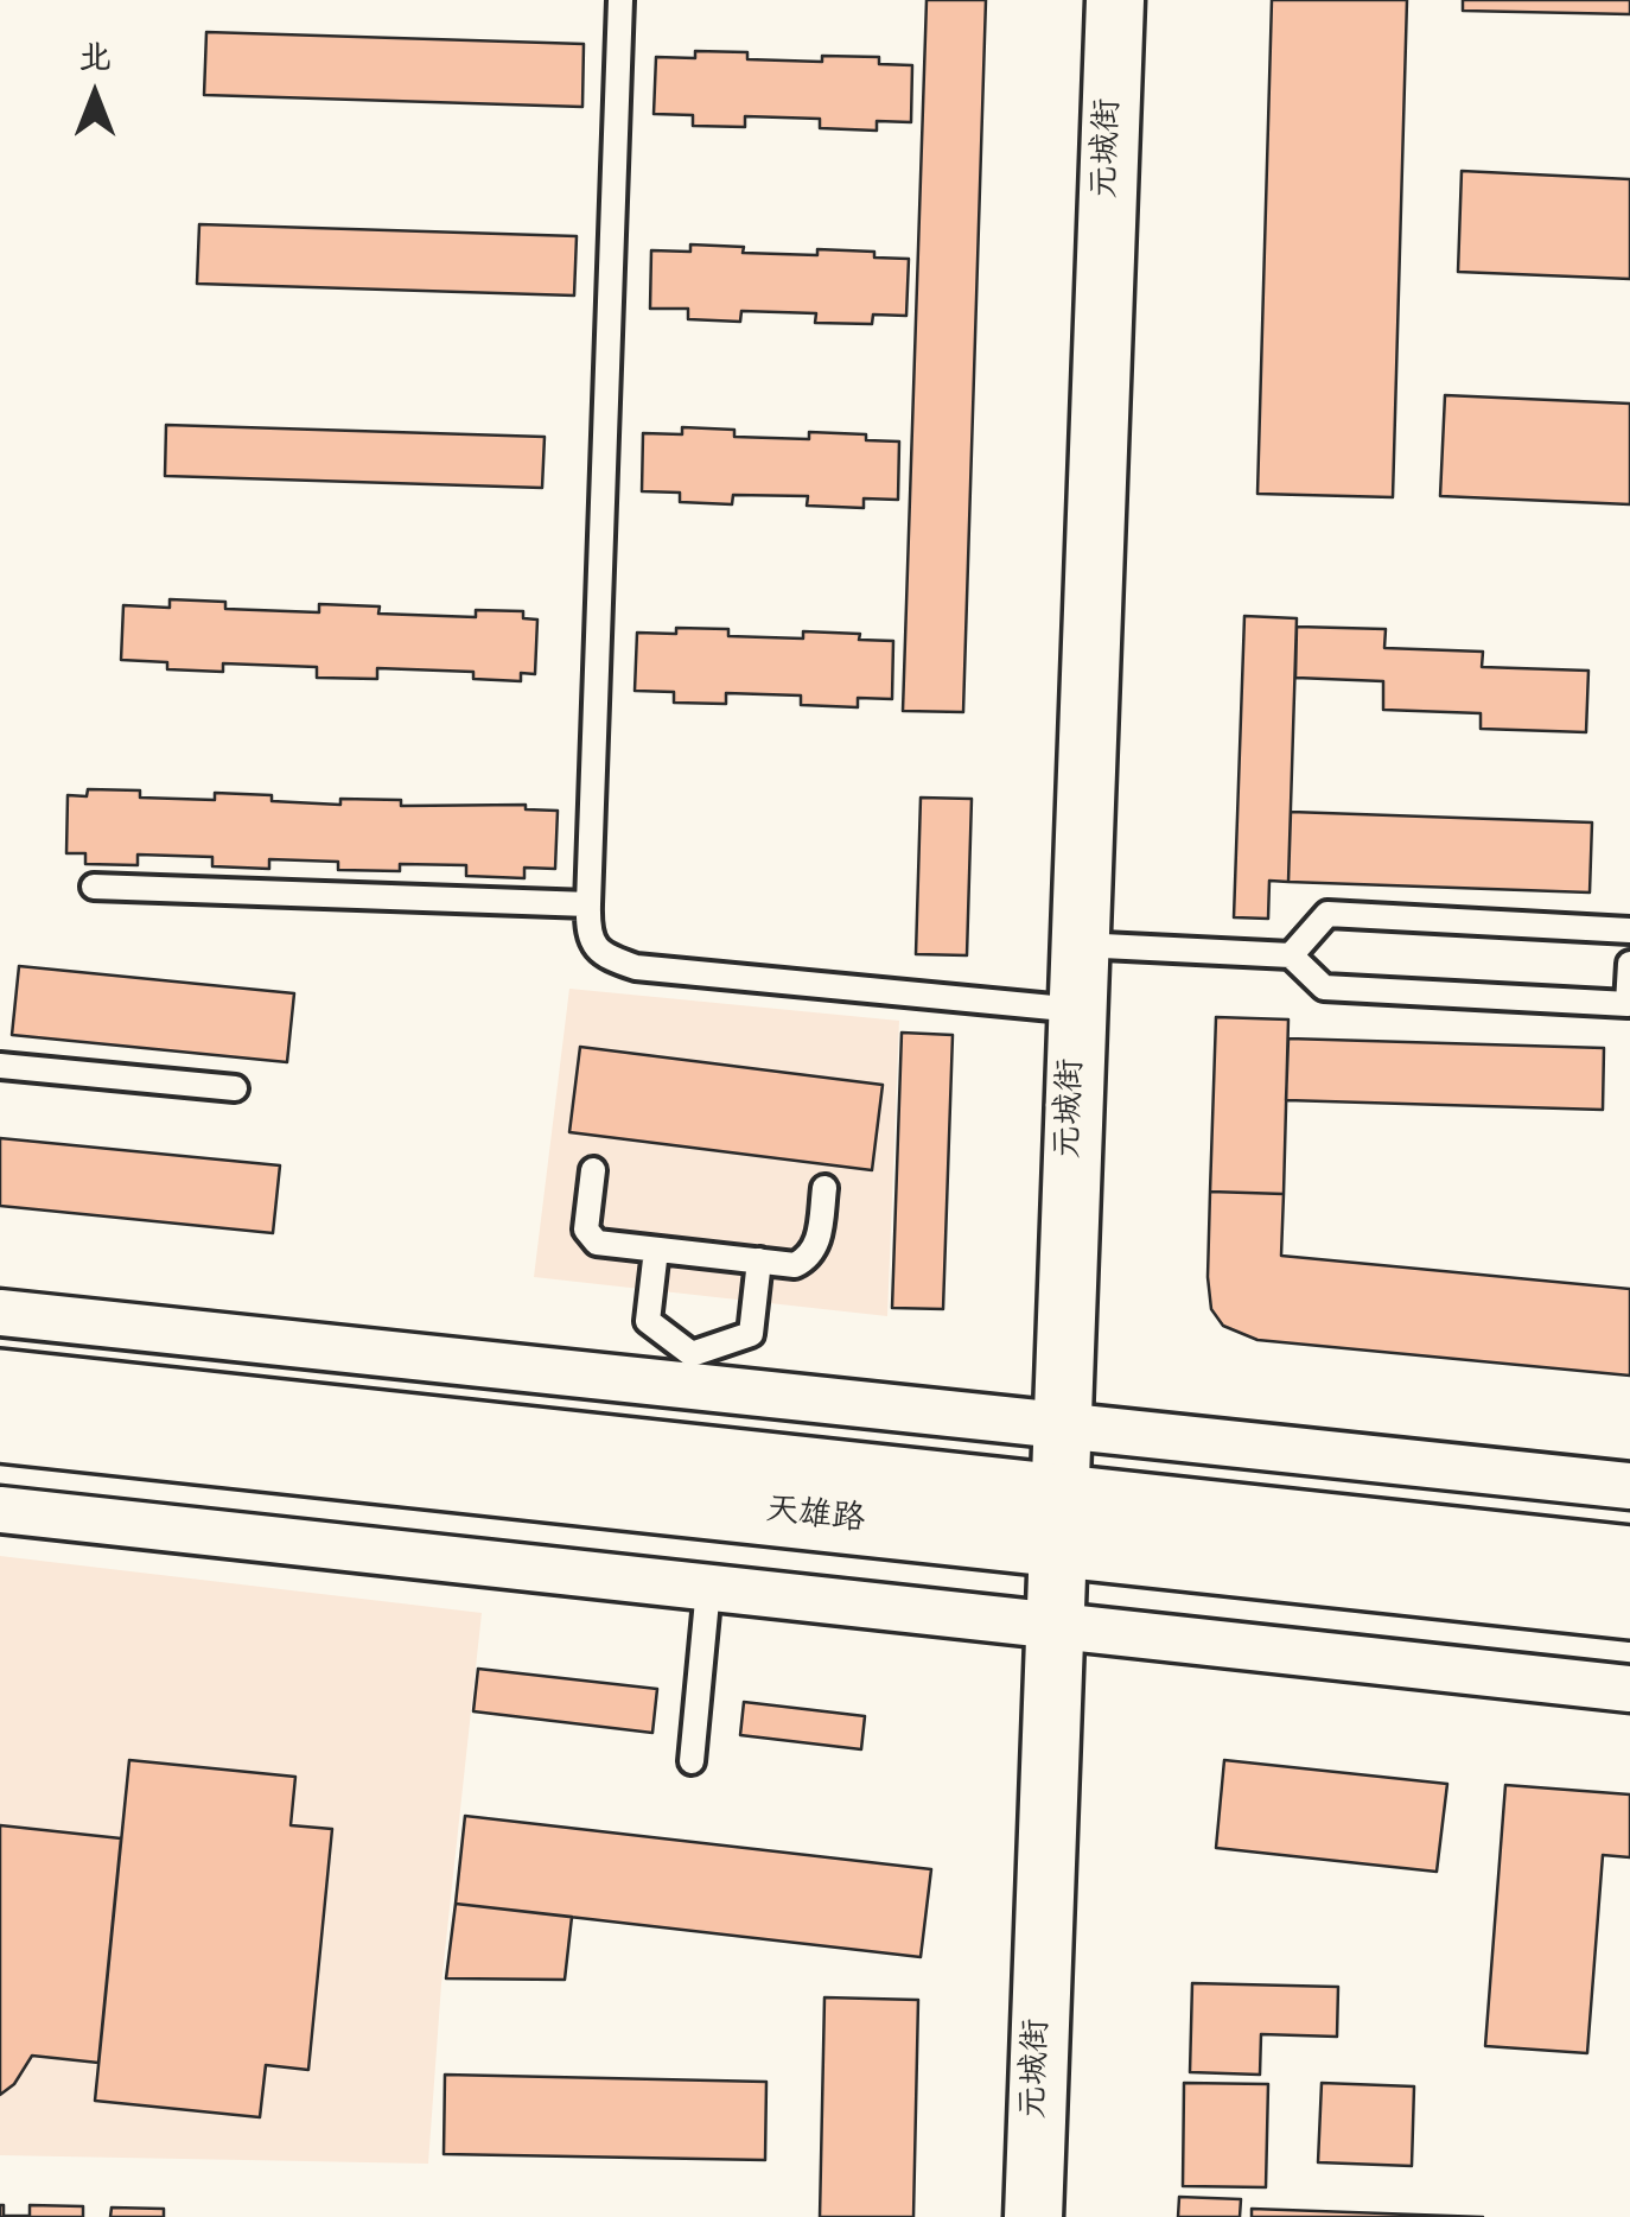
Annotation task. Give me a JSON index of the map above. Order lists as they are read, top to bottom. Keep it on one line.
{"streets":{"main road":["天雄路"],"street":["元城街"]},"crossings":[["元城街","天雄路"]],"north":"top"}
